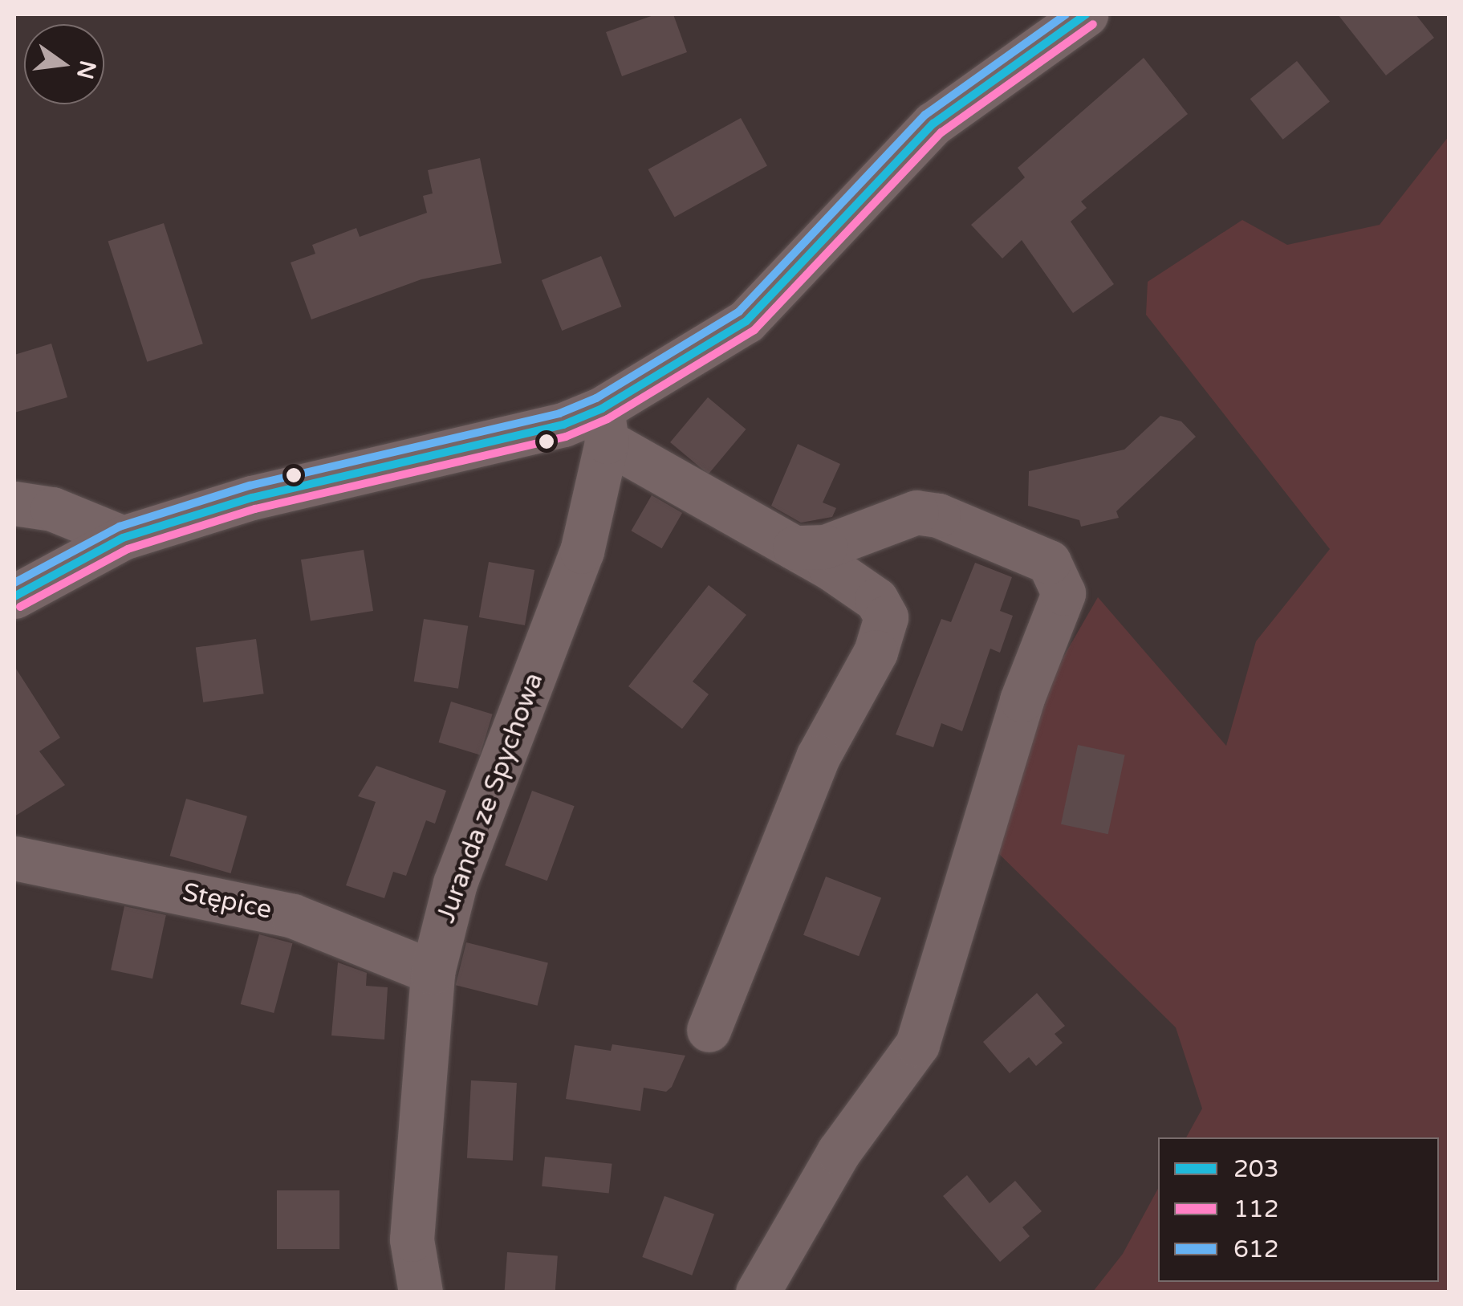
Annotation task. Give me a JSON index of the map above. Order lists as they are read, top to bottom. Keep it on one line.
{"streets":{"street":["Juranda ze Spychowa","Stępice"]},"crossings":[["Juranda ze Spychowa","Stępice"]],"lines":["transit line 203","transit line 612","transit line 112"],"legend":["203","112","612"],"north":"right"}
